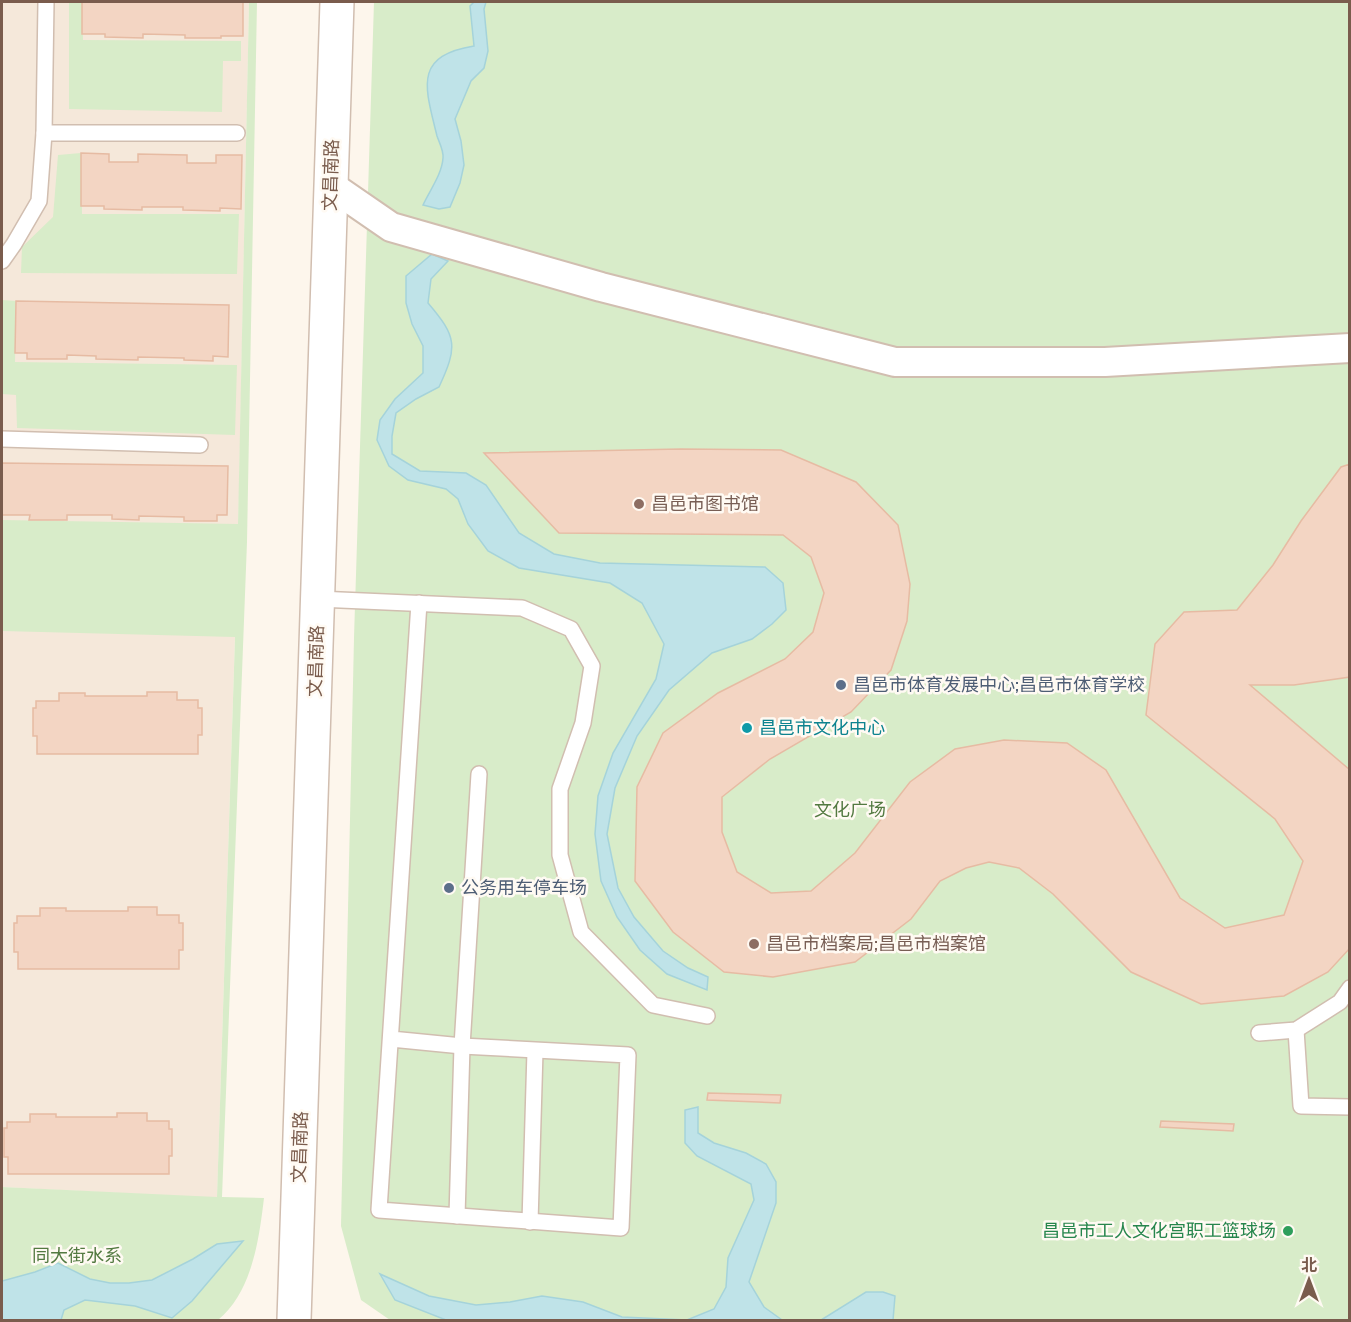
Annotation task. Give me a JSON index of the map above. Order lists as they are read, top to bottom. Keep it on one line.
{"streets":{"street":["文昌南路"]},"parks":["文化广场","同大街水系"],"places":["昌邑市图书馆","昌邑市体育发展中心;昌邑市体育学校","昌邑市文化中心","公务用车停车场","昌邑市档案局;昌邑市档案馆","昌邑市工人文化宫职工篮球场"],"north":"top"}
